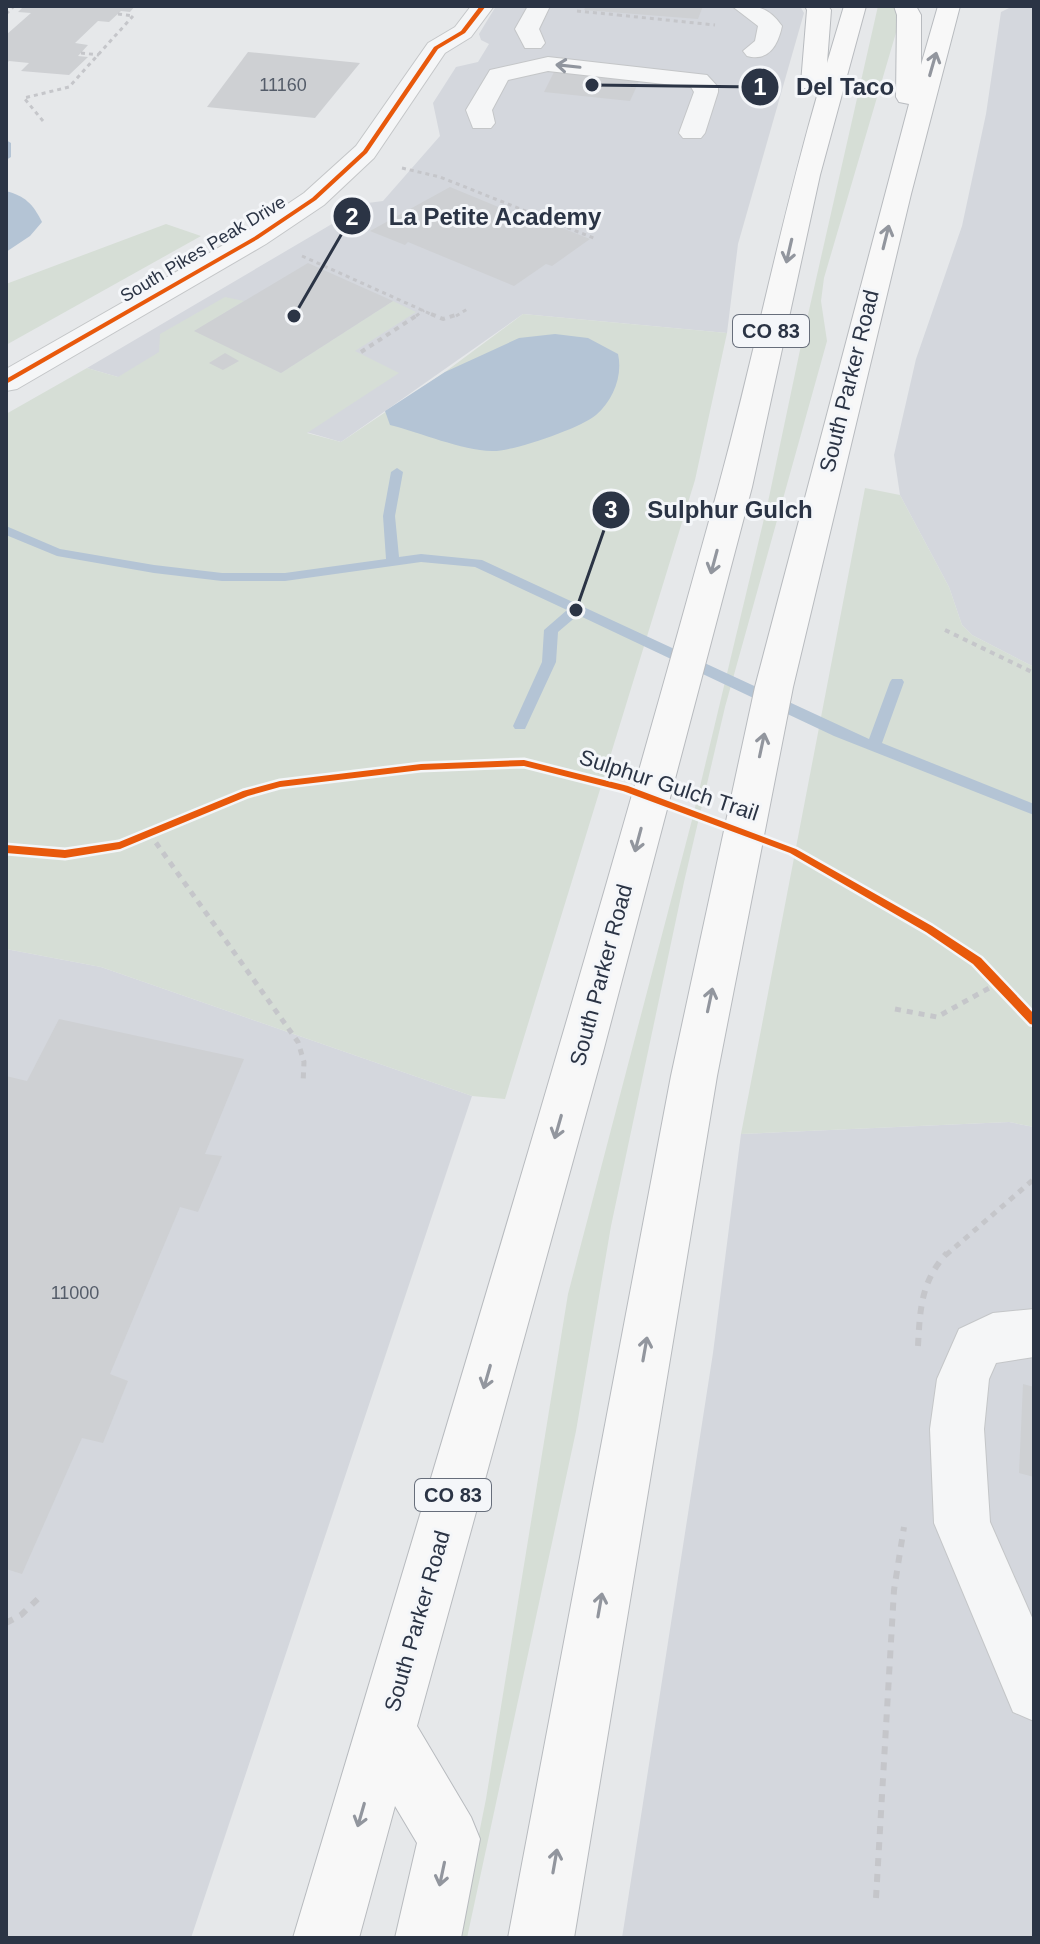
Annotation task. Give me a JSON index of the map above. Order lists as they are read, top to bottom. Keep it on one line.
{"streets":{"highway":["CO 83","South Parker Road"],"street":["South Pikes Peak Drive"],"cycle path":["Sulphur Gulch Trail"]},"places":["Del Taco","La Petite Academy","Sulphur Gulch"],"house_numbers":["11160","11000"]}
